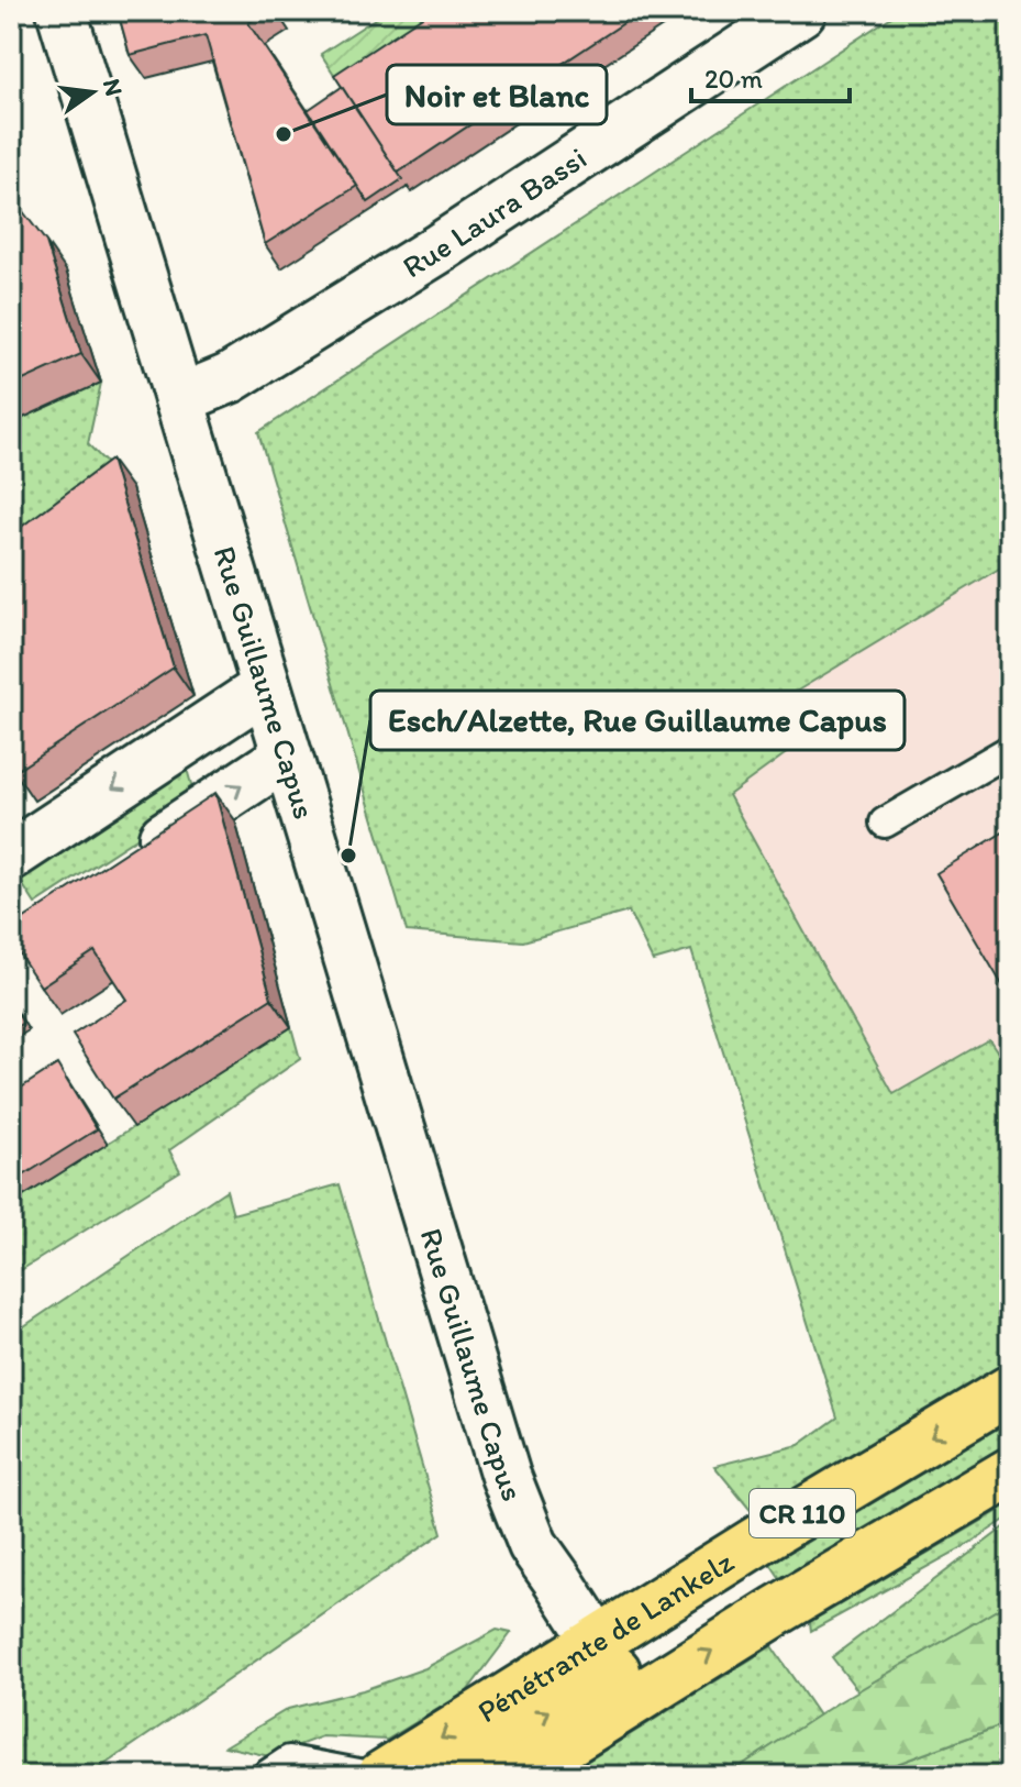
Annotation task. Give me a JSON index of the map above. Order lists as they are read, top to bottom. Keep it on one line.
{"streets":{"main road":["CR 110","Pénétrante de Lankelz"],"street":["Rue Laura Bassi","Rue Guillaume Capus"]},"crossings":[["Rue Laura Bassi","Rue Guillaume Capus"],["Rue Guillaume Capus","CR 110"],["Rue Guillaume Capus","Pénétrante de Lankelz"],["CR 110","Pénétrante de Lankelz"]],"places":["Noir et Blanc","Esch/Alzette, Rue Guillaume Capus"],"scale_bar":"20 m","north":"right"}
